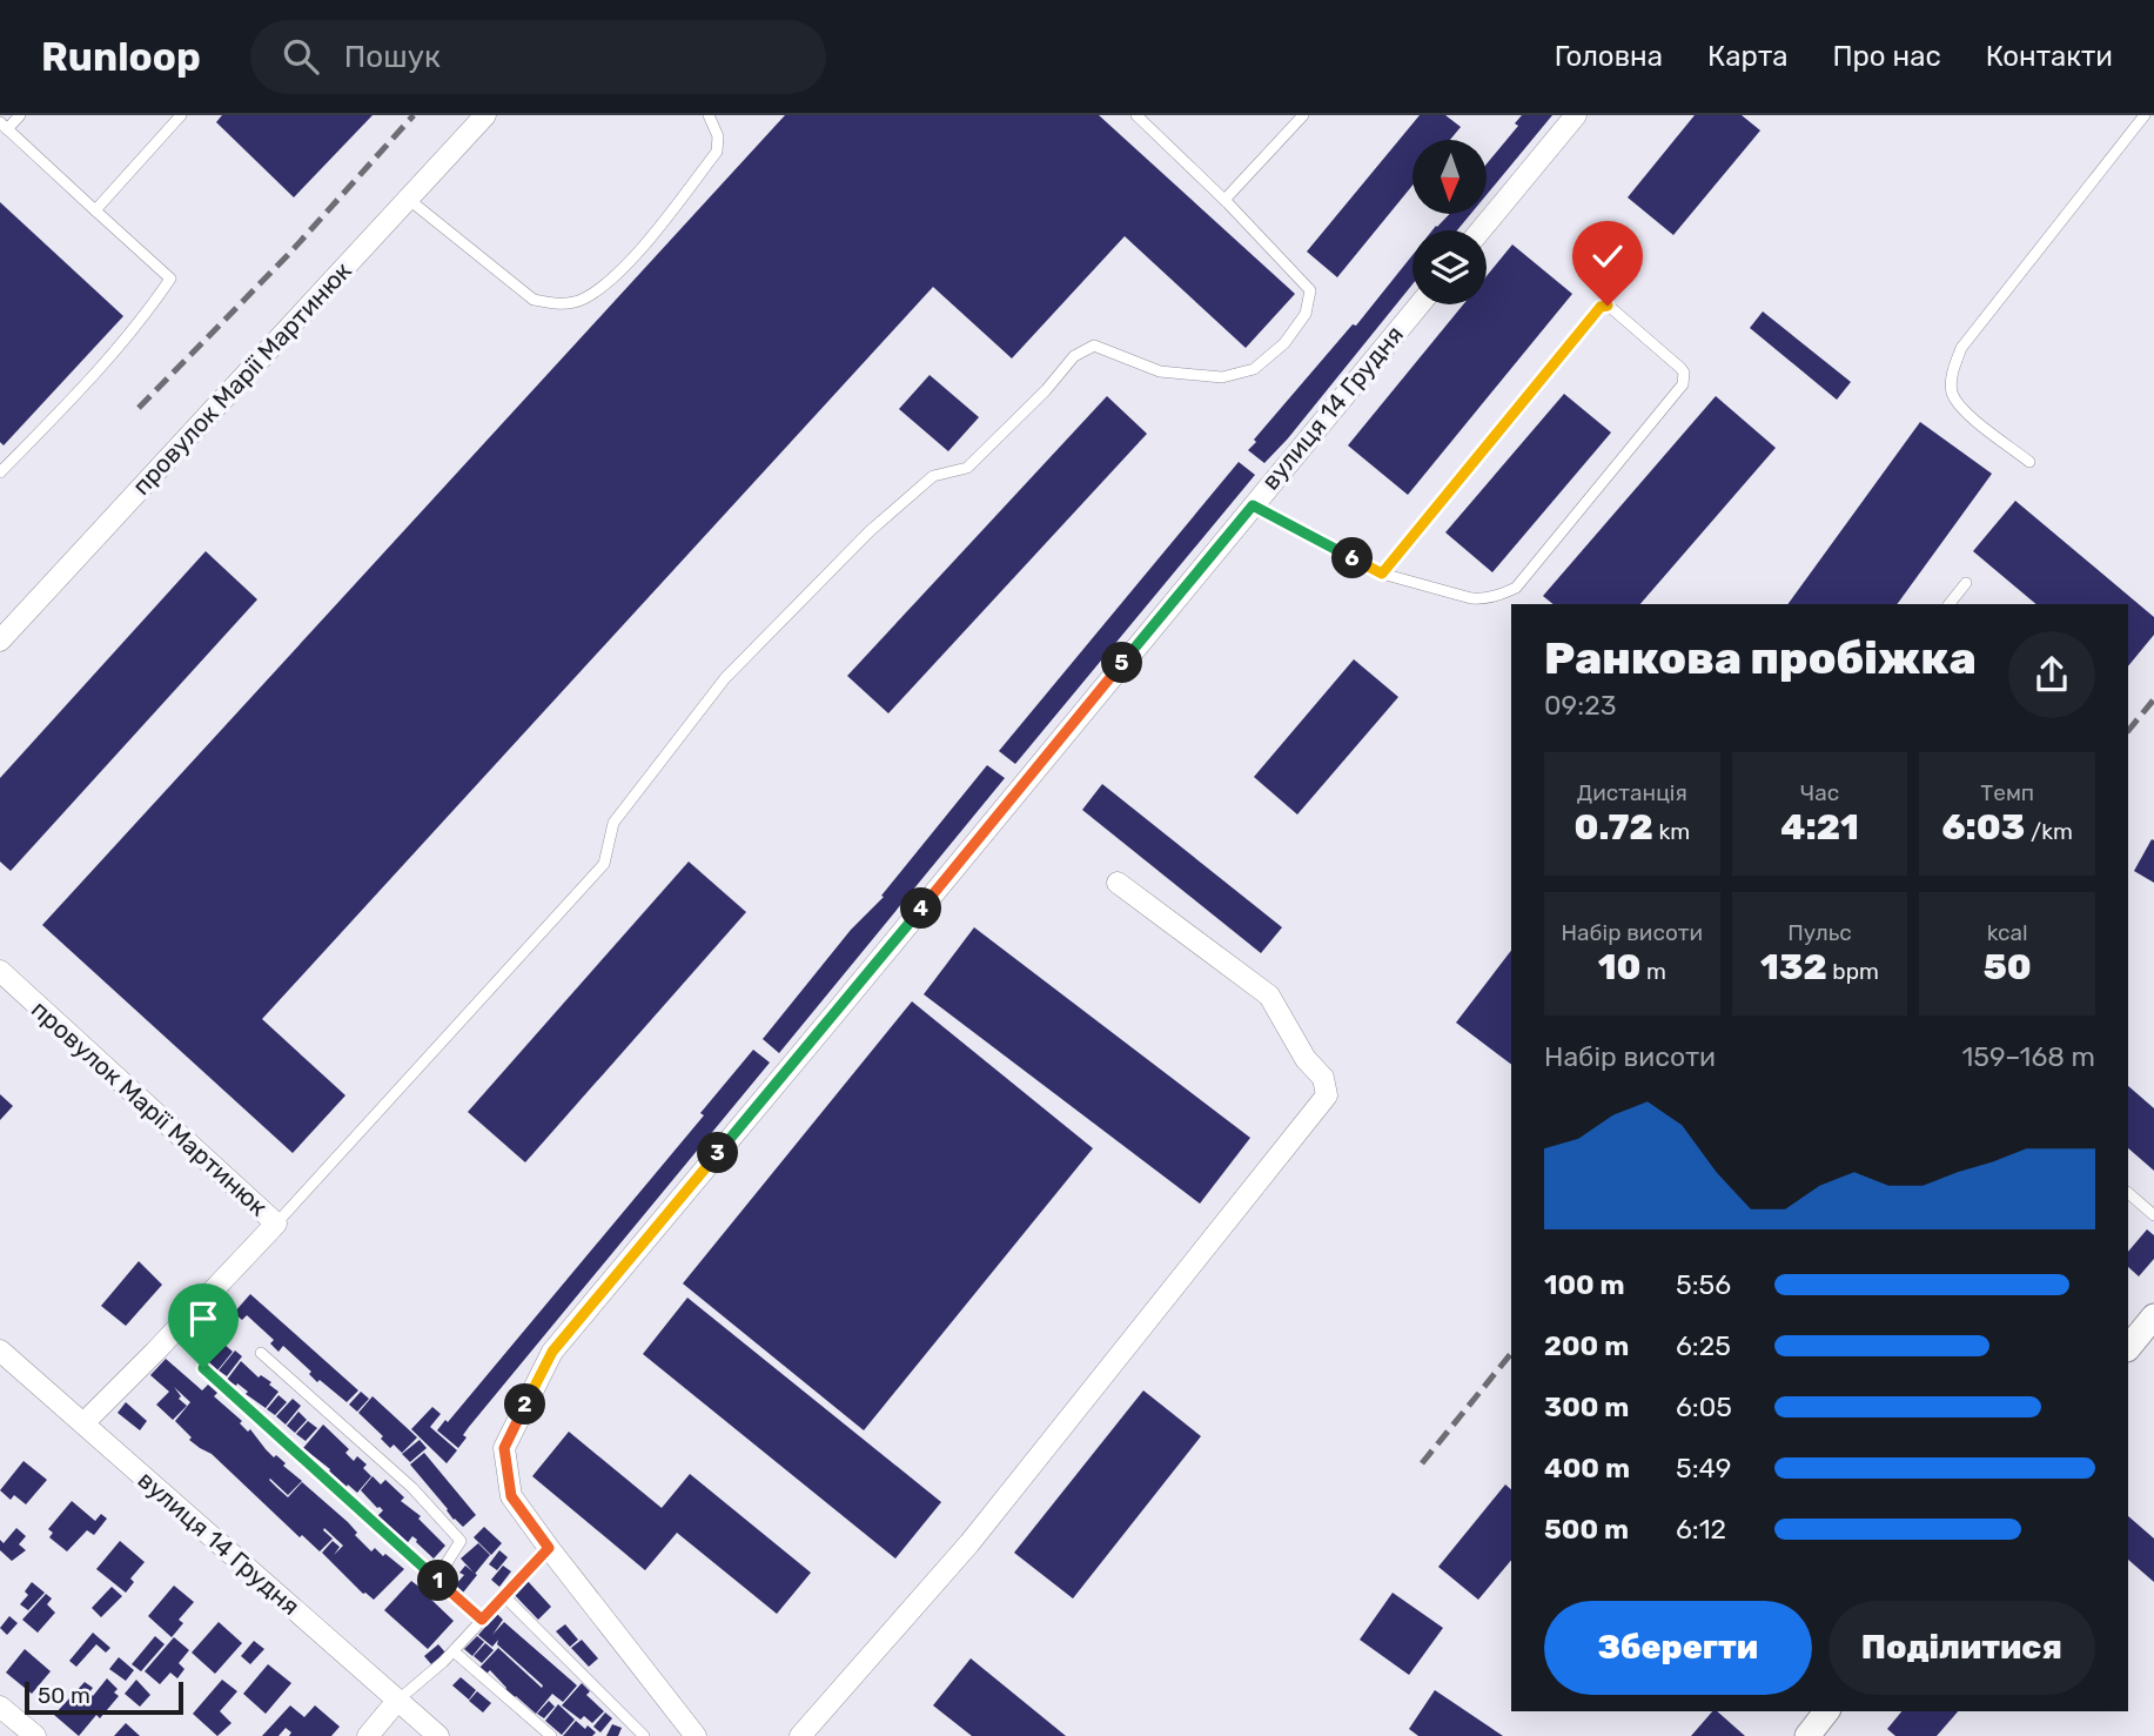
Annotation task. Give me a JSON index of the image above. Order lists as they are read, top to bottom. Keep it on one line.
{"streets":{"street":["провулок Марії Мартинюк","вулиця 14 Грудня"]},"crossings":[["провулок Марії Мартинюк","вулиця 14 Грудня"]],"scale_bar":"50 m","north":"bottom","page":{"header":"Runloop","search":"Пошук","nav":["Головна","Карта","Про нас","Контакти"],"pins":["6","5","4","3","2","1"],"heading":["Ранкова пробіжка","09:23"],"stats":[["Дистанція","0.72 km"],["Час","4:21"],["Темп","6:03 /km"],["Набір висоти","10 m"],["Пульс","132 bpm"],["kcal","50"]],"chart":["Набір висоти","159–168 m"],"list":[{"name":"100 m","note":"5:56"},{"name":"200 m","note":"6:25"},{"name":"300 m","note":"6:05"},{"name":"400 m","note":"5:49"},{"name":"500 m","note":"6:12"}],"buttons":["Зберегти","Поділитися"],"scale":"50 m"}}
